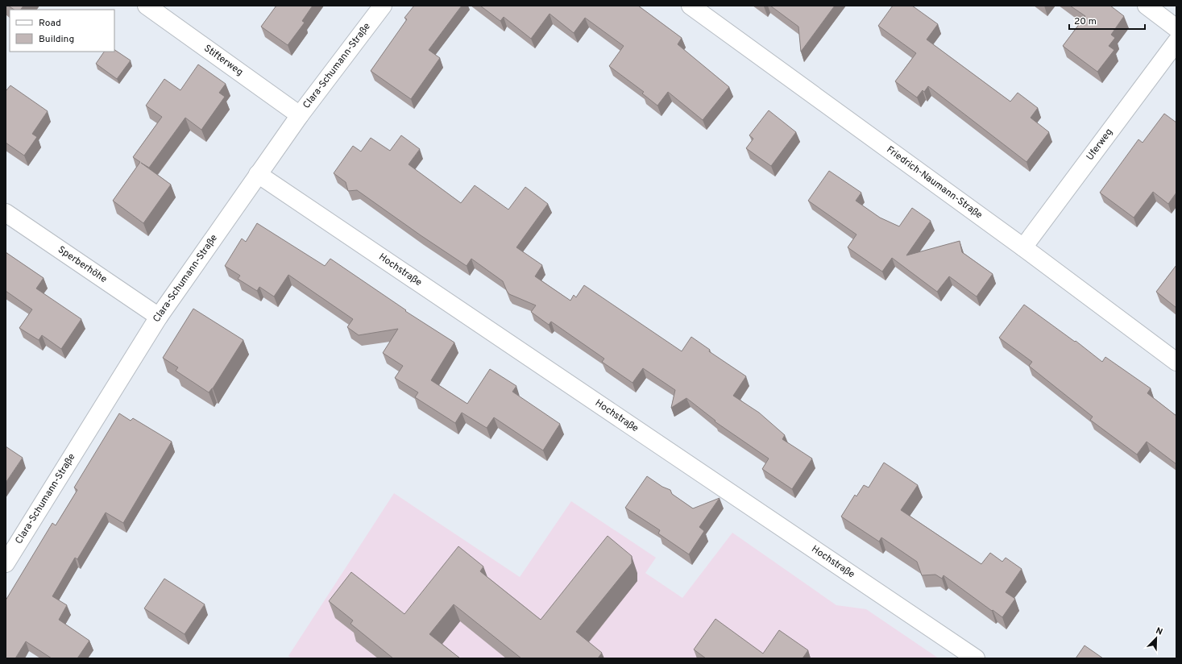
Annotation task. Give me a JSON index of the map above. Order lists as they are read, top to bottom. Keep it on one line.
{"streets":{"street":["Stifterweg","Clara-Schumann-Straße","Uferweg","Friedrich-Naumann-Straße","Sperberhöhe","Hochstraße"]},"crossings":[["Stifterweg","Clara-Schumann-Straße"],["Clara-Schumann-Straße","Sperberhöhe"],["Clara-Schumann-Straße","Hochstraße"],["Uferweg","Friedrich-Naumann-Straße"]],"legend":["Road","Building"],"scale_bar":"20 m","north":"top right"}
